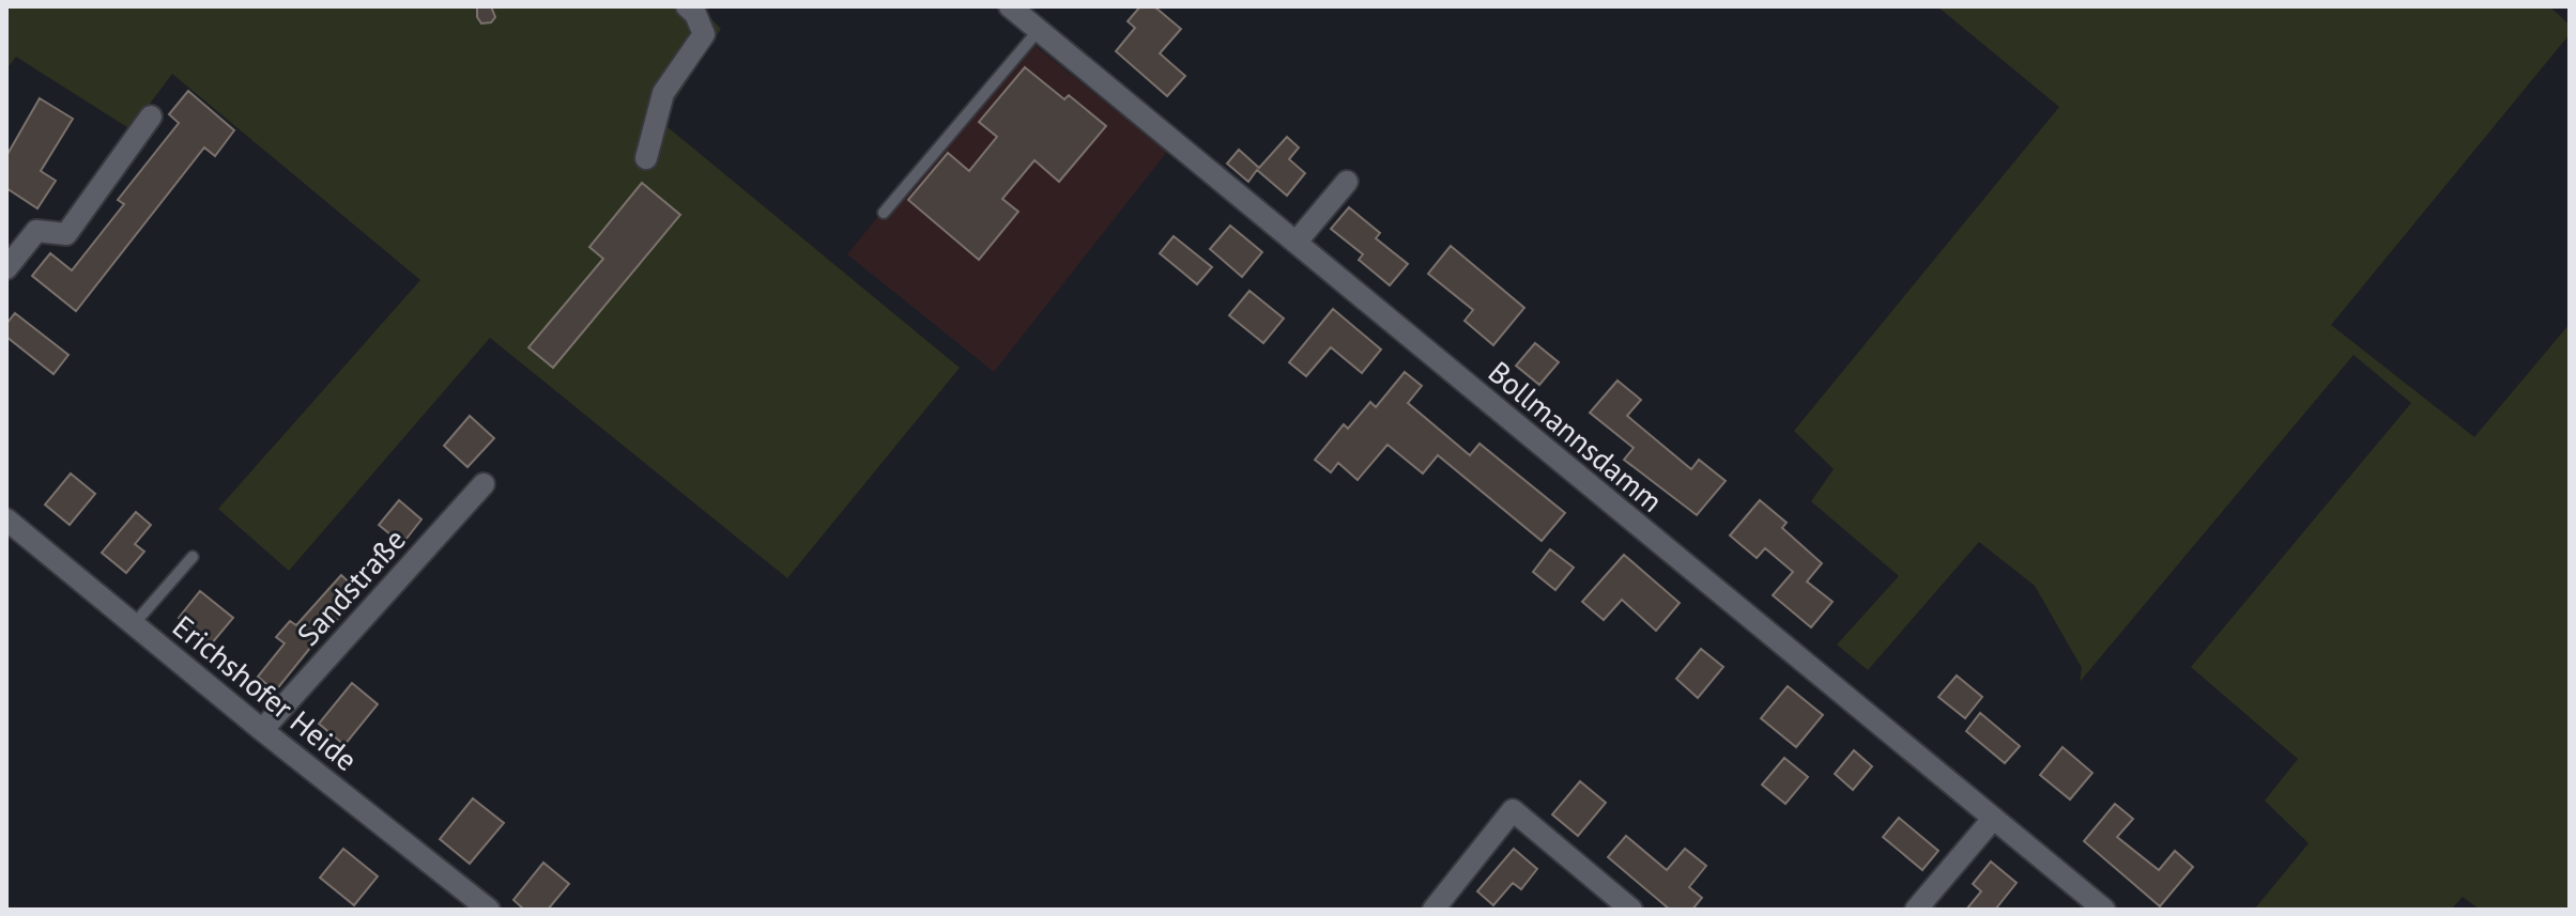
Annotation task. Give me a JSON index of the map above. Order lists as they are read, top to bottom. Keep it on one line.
{"streets":{"street":["Bollmannsdamm","Sandstraße","Erichshofer Heide"]},"crossings":[["Sandstraße","Erichshofer Heide"]]}
